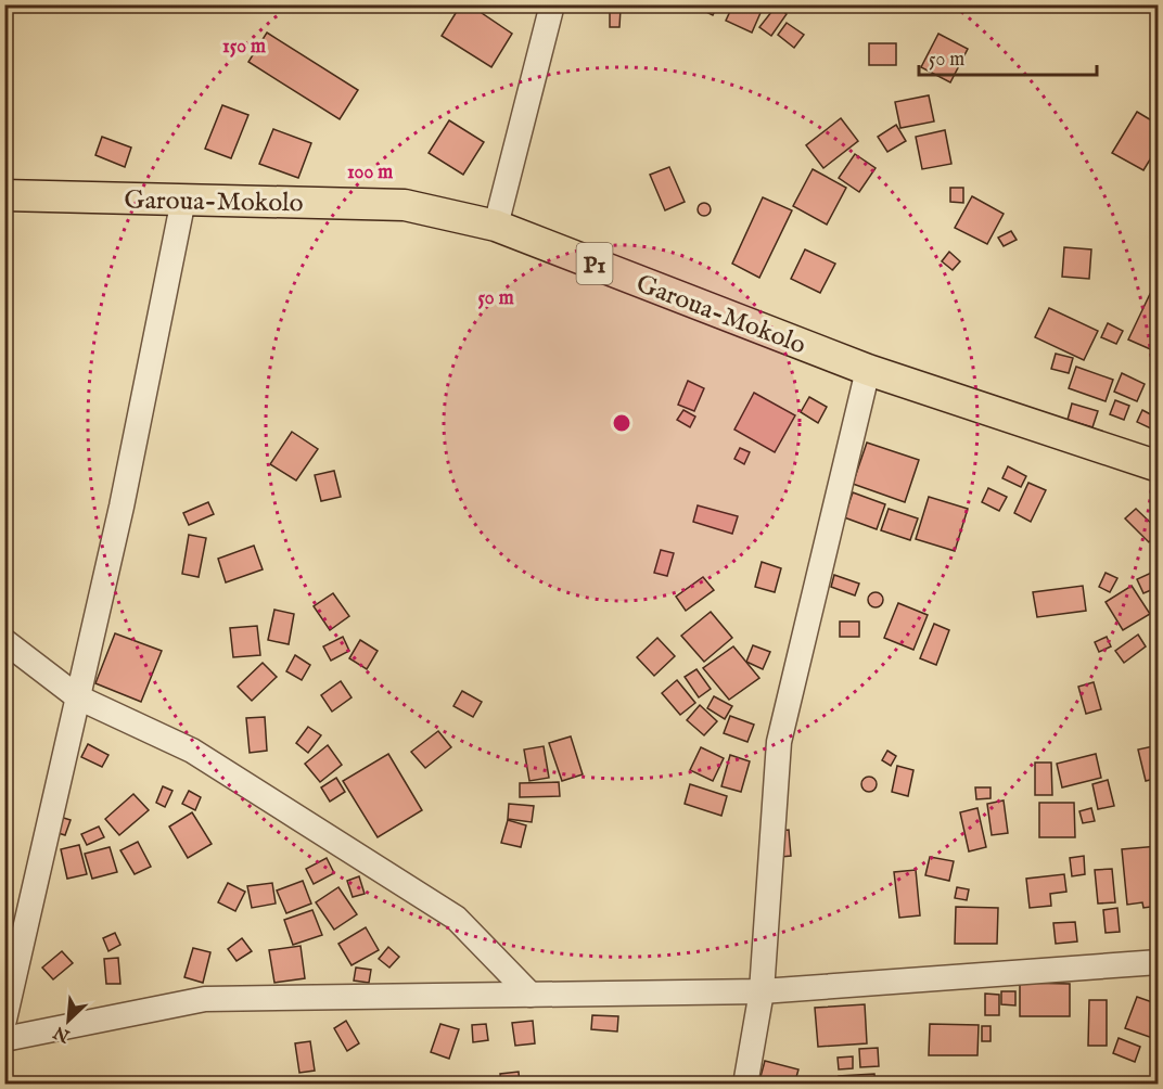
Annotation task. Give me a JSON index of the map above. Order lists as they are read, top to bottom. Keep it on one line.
{"streets":{"main road":["Garoua-Mokolo","P1"]},"scale_bar":"50 m","north":"bottom left","rings":["150 m","100 m","50 m"]}
